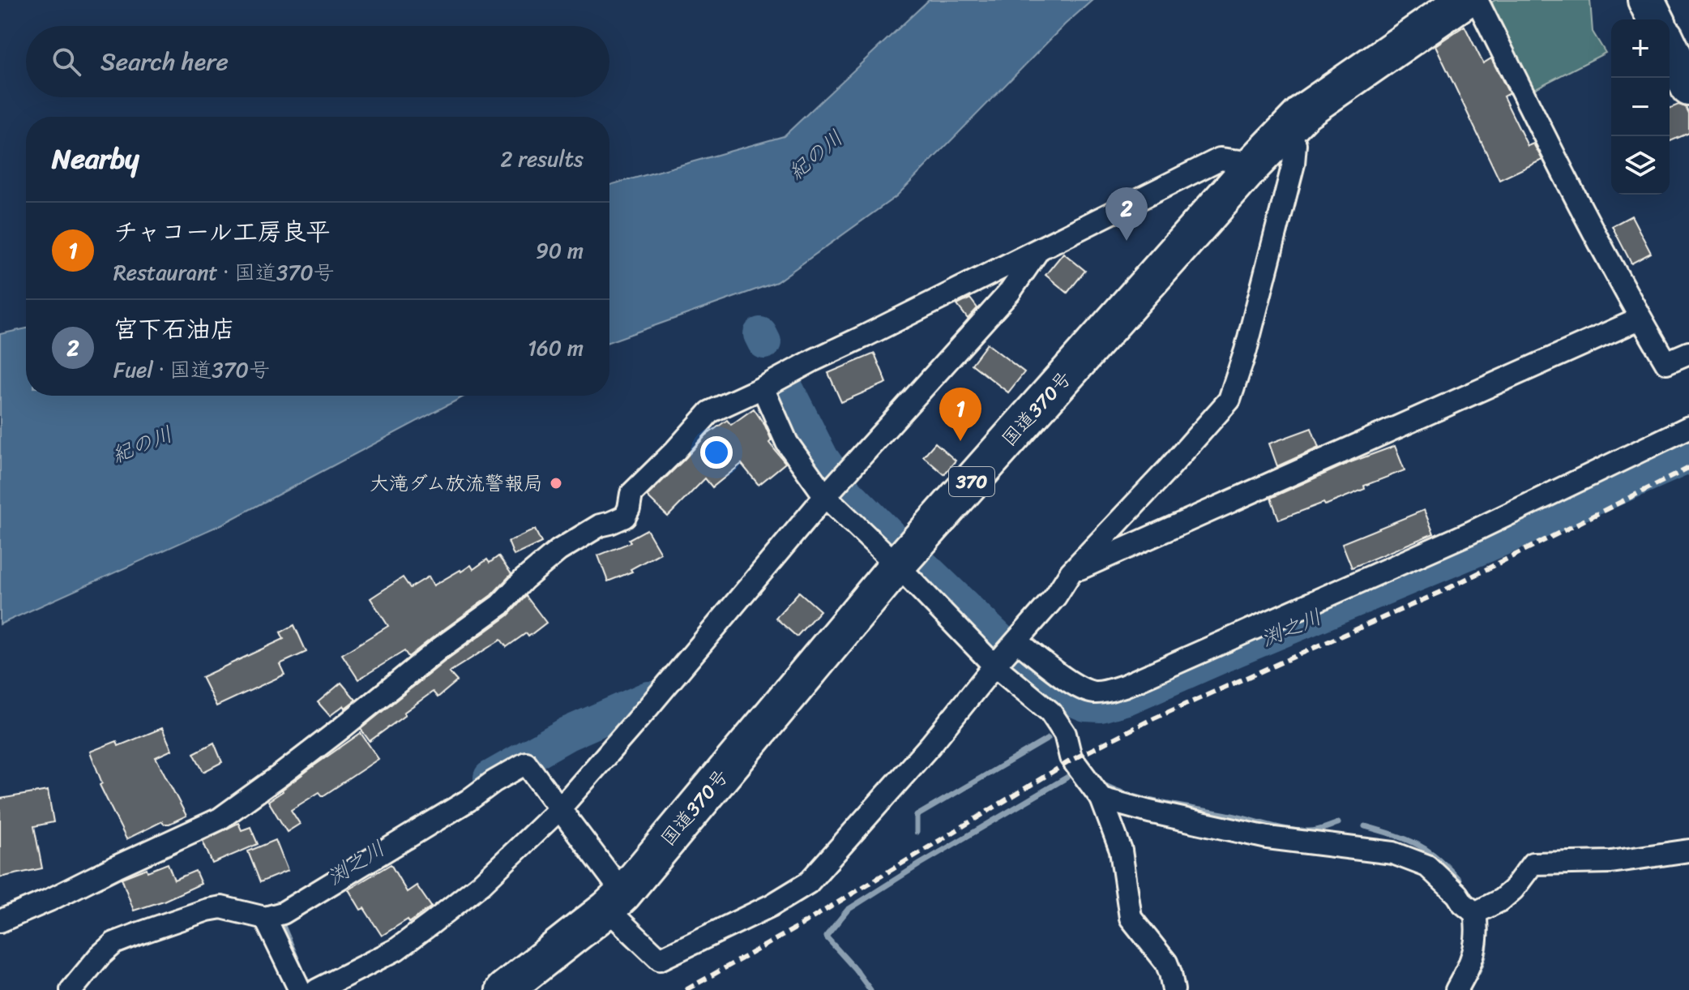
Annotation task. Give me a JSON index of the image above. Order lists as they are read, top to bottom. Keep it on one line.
{"streets":{"highway":["国道370号","370"]},"water":["紀の川","渕之川"],"places":["大滝ダム放流警報局"],"page":{"map_buttons":["+","−"],"search":"Search here","heading":["Nearby","2 results"],"pins":["2","1"],"list":[{"mark":"1","name":"チャコール工房良平","note":"Restaurant · 国道370号","value":"90 m"},{"mark":"2","name":"宮下石油店","note":"Fuel · 国道370号","value":"160 m"}]}}
